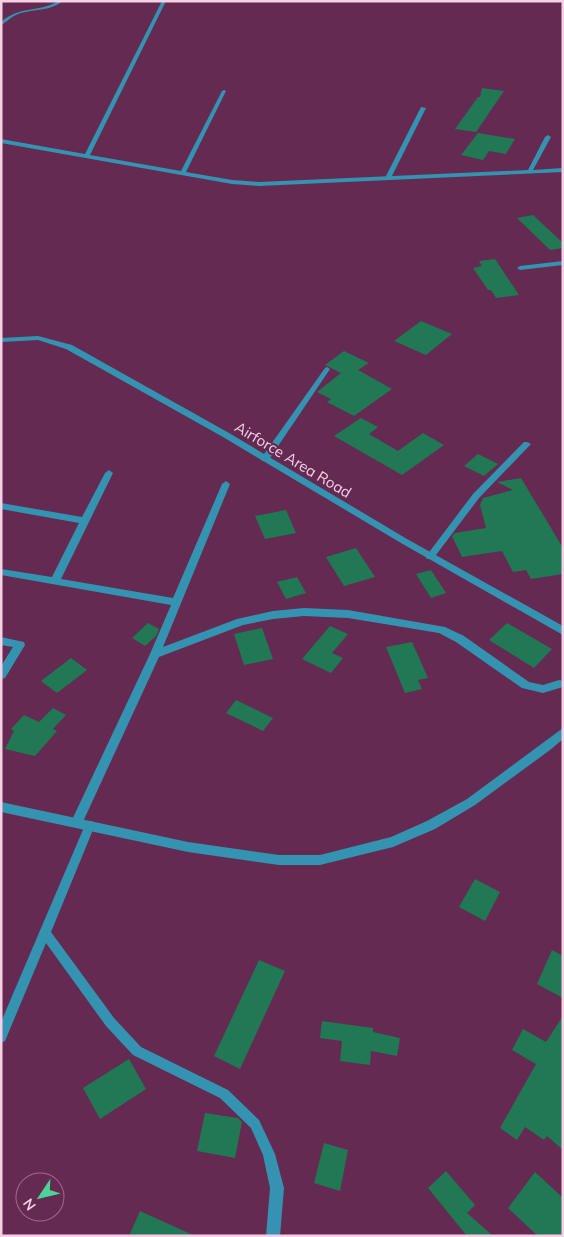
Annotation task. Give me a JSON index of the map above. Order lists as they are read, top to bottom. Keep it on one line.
{"streets":{"street":["Airforce Area Road"]},"north":"bottom left"}
